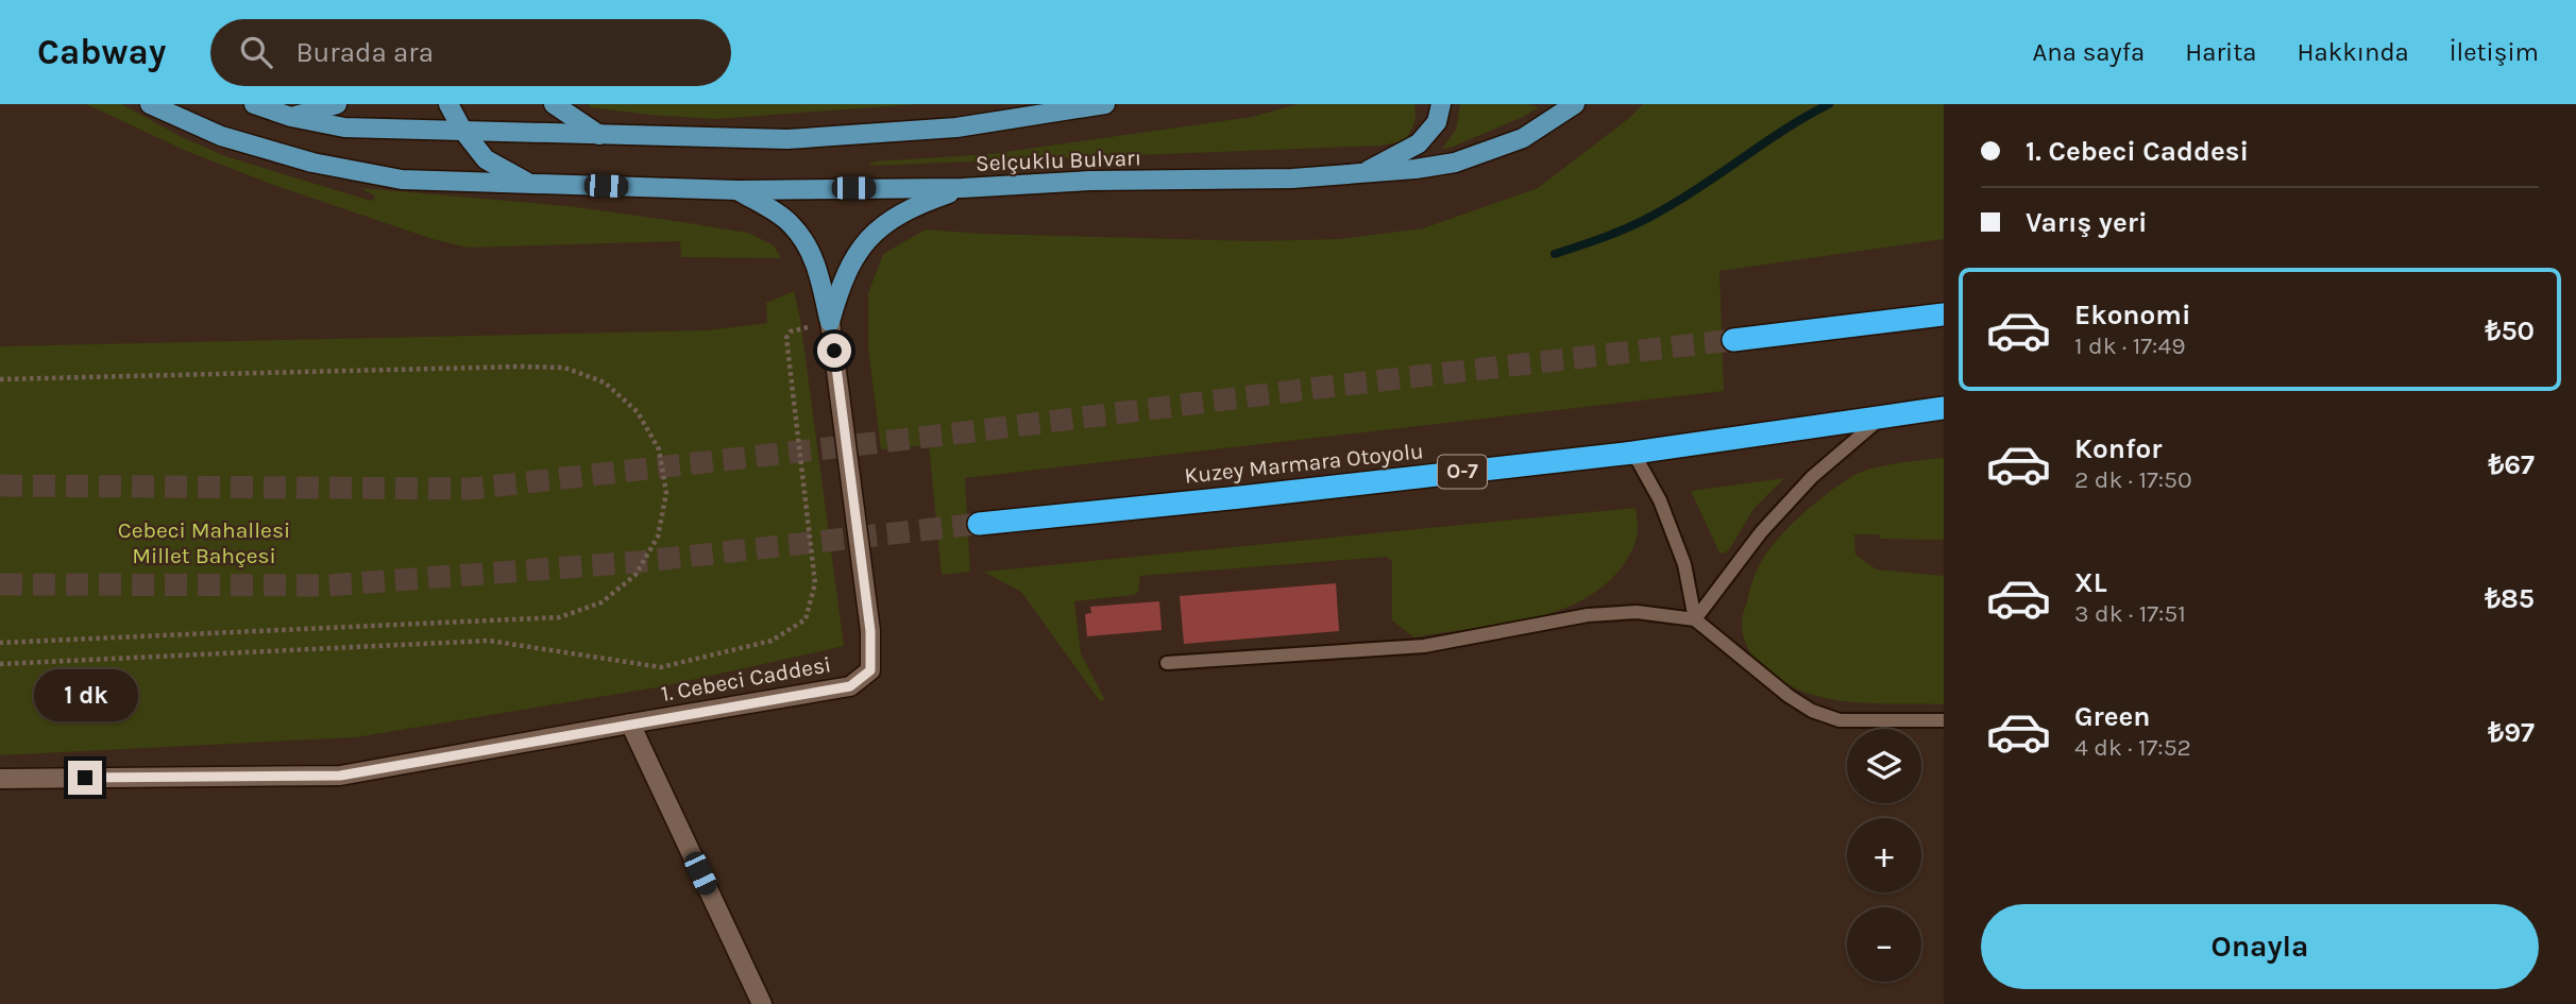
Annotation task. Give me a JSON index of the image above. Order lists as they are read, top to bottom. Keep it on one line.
{"streets":{"highway":["Kuzey Marmara Otoyolu","O-7"],"main road":["Selçuklu Bulvarı"],"street":["1. Cebeci Caddesi"]},"parks":["Cebeci Mahallesi Millet Bahçesi"],"page":{"header":"Cabway","search":"Burada ara","nav":["Ana sayfa","Harita","Hakkında","İletişim"],"banner":["1. Cebeci Caddesi","Varış yeri"],"list":[{"name":"Ekonomi","note":"1 dk · 17:49","value":"₺50"},{"name":"Konfor","note":"2 dk · 17:50","value":"₺67"},{"name":"XL","note":"3 dk · 17:51","value":"₺85"},{"name":"Green","note":"4 dk · 17:52","value":"₺97"}],"bubble":"1 dk","map_buttons":["+","−"],"buttons":"Onayla"}}
